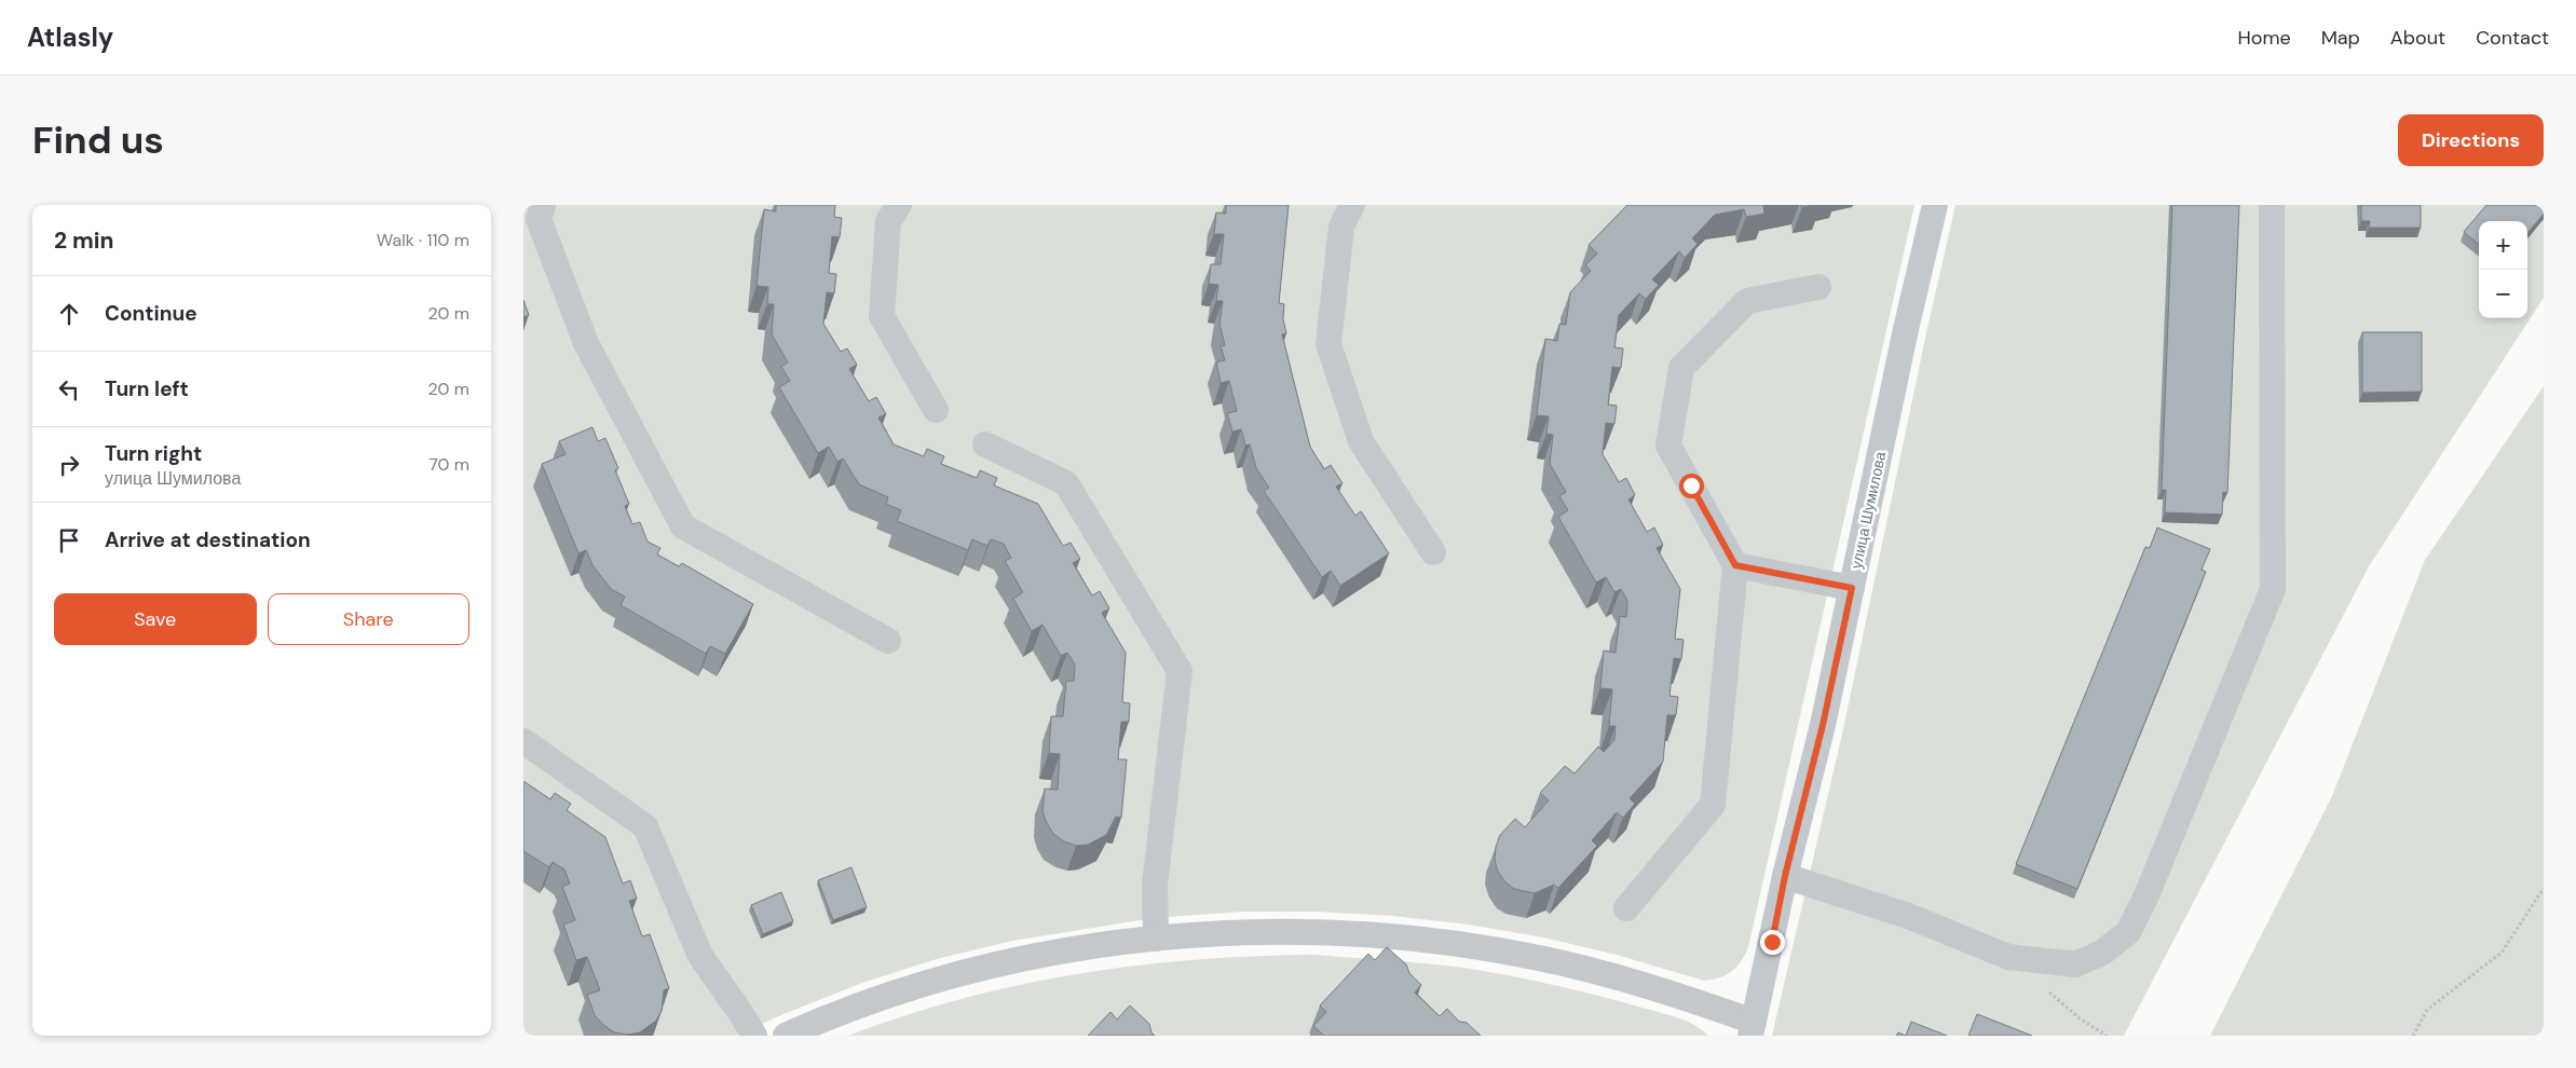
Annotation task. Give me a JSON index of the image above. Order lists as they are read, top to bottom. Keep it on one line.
{"streets":{"street":["улица Шумилова"]},"page":{"header":"Atlasly","nav":["Home","Map","About","Contact"],"buttons":["Directions",["Save","Share"]],"title":"Find us","heading":["2 min","Walk · 110 m"],"map_buttons":["+","−"],"list":[["Continue","20 m"],["Turn left","20 m"],["Turn right","улица Шумилова","70 m"],"Arrive at destination"]}}
